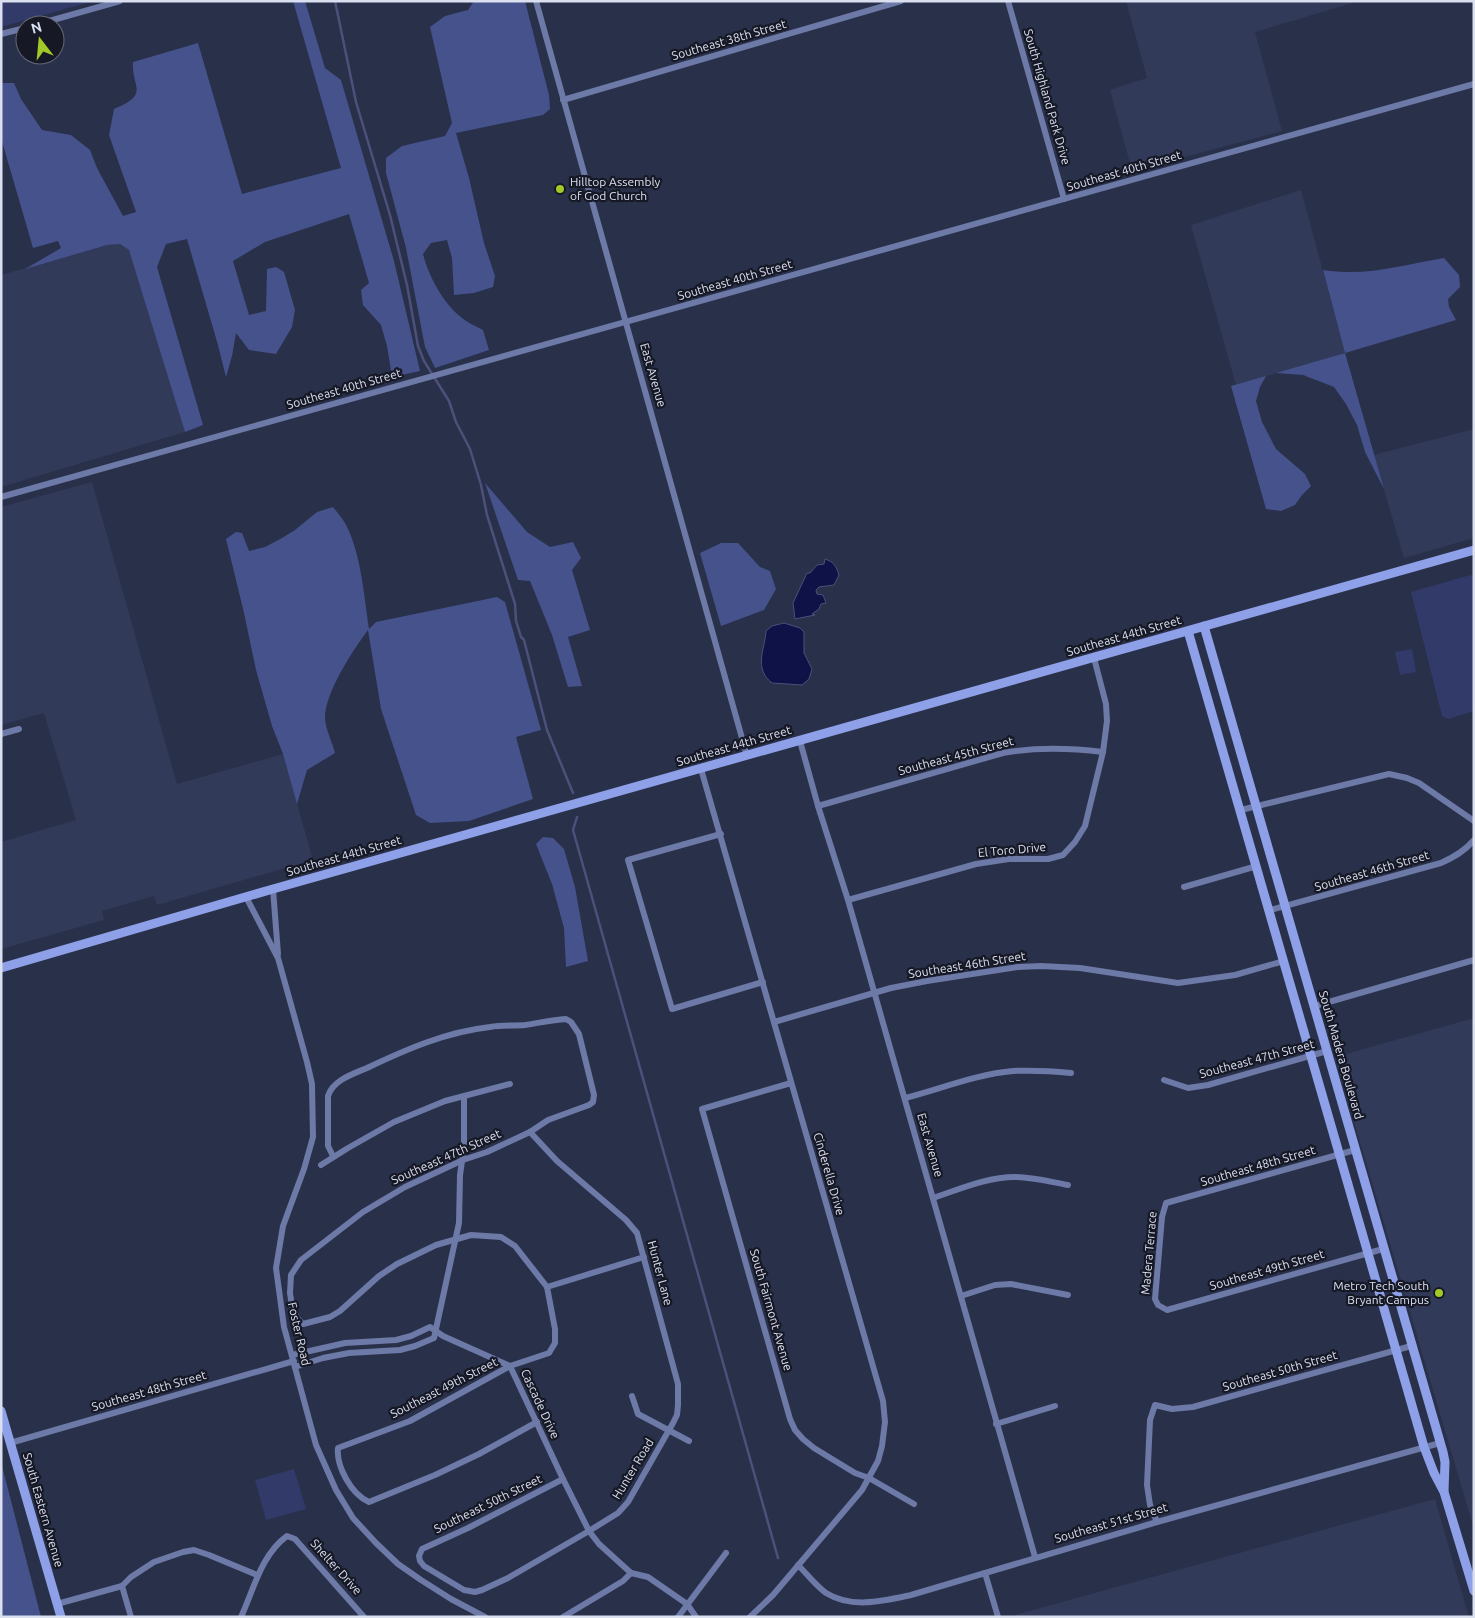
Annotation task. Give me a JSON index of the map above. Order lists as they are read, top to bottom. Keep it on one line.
{"streets":{"street":["Southeast 38th Street","South Highland Park Drive","Southeast 40th Street","East Avenue","Southeast 44th Street","Southeast 45th Street","El Toro Drive","Southeast 46th Street","South Madera Boulevard","Southeast 47th Street","Southeast 48th Street","Cinderella Drive","Madera Terrace","Southeast 49th Street","Hunter Lane","South Fairmont Avenue","Foster Road","Southeast 50th Street","Cascade Drive","Hunter Road","South Eastern Avenue","Southeast 51st Street","Shelter Drive"]},"crossings":[["Southeast 38th Street","East Avenue"],["South Highland Park Drive","Southeast 40th Street"],["Southeast 40th Street","East Avenue"],["East Avenue","Southeast 44th Street"],["East Avenue","Southeast 45th Street"],["East Avenue","El Toro Drive"],["East Avenue","Southeast 46th Street"],["East Avenue","Southeast 51st Street"],["Southeast 44th Street","El Toro Drive"],["Southeast 44th Street","South Madera Boulevard"],["Southeast 44th Street","Cinderella Drive"],["Southeast 44th Street","Foster Road"],["Southeast 45th Street","El Toro Drive"],["Southeast 46th Street","South Madera Boulevard"],["Southeast 46th Street","Cinderella Drive"],["South Madera Boulevard","Southeast 47th Street"],["South Madera Boulevard","Southeast 48th Street"],["South Madera Boulevard","Southeast 49th Street"],["South Madera Boulevard","Southeast 50th Street"],["South Madera Boulevard","Southeast 51st Street"],["Southeast 47th Street","Southeast 48th Street"],["Southeast 47th Street","Southeast 49th Street"],["Southeast 47th Street","Hunter Lane"],["Southeast 47th Street","Cascade Drive"],["Southeast 48th Street","Madera Terrace"],["Southeast 48th Street","Southeast 49th Street"],["Southeast 48th Street","Foster Road"],["Southeast 48th Street","Cascade Drive"],["Southeast 48th Street","South Eastern Avenue"],["Cinderella Drive","South Fairmont Avenue"],["Cinderella Drive","Southeast 51st Street"],["Madera Terrace","Southeast 49th Street"],["Southeast 49th Street","Cascade Drive"],["Hunter Lane","Hunter Road"],["Southeast 50th Street","Cascade Drive"],["Southeast 50th Street","Hunter Road"],["Southeast 50th Street","Southeast 51st Street"],["Cascade Drive","Hunter Road"]],"places":["Hilltop Assembly of God Church","Metro Tech South Bryant Campus"],"north":"top"}
